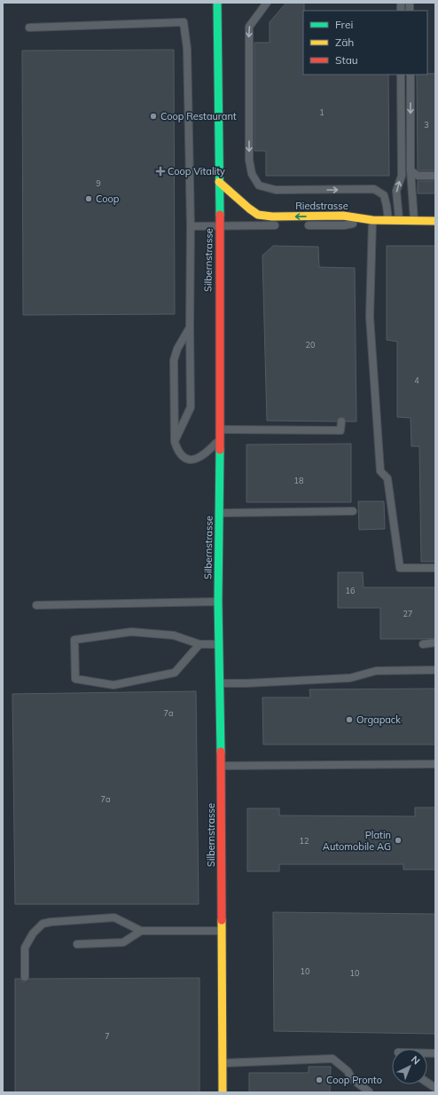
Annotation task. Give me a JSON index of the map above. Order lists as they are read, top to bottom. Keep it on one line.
{"streets":{"street":["Riedstrasse","Silbernstrasse"]},"crossings":[["Riedstrasse","Silbernstrasse"]],"one_way":["Riedstrasse"],"places":{"other":["Coop Restaurant","Coop","Orgapack","Platin Automobile AG","Coop Pronto"],"health":["Coop Vitality"]},"house_numbers":["1","3","9","20","4","18","16","27","7a","7a","12","10","10","7"],"legend":["Frei","Zäh","Stau"],"north":"top right"}
